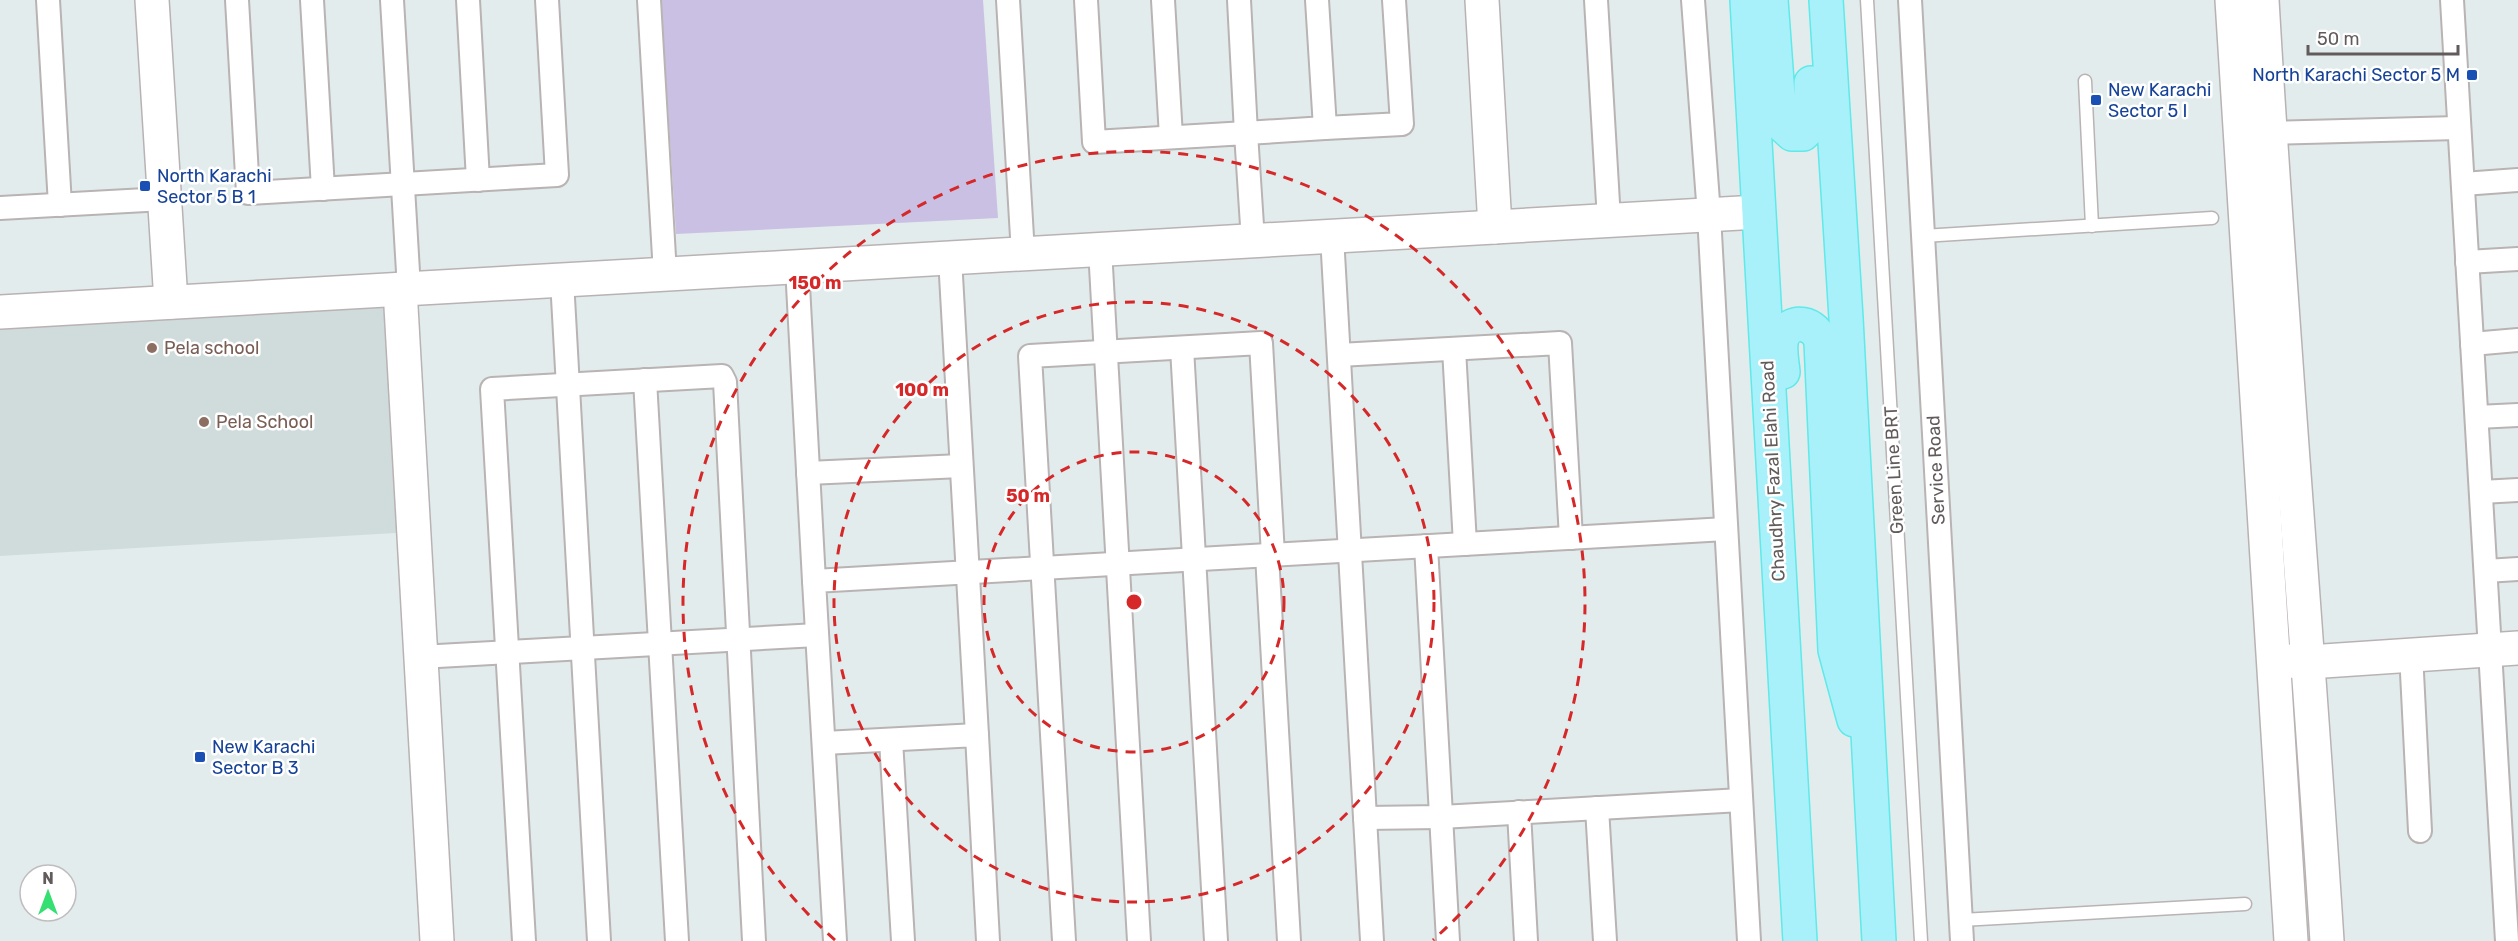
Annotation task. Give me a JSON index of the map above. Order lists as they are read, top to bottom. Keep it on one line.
{"streets":{"main road":["Chaudhry Fazal Elahi Road"],"street":["Service Road"],"lane":["Green Line BRT"]},"places":{"transit":["North Karachi Sector 5 M","New Karachi Sector 5 I","North Karachi Sector 5 B 1","New Karachi Sector B 3"],"other":["Pela school","Pela School"]},"scale_bar":"50 m","north":"top","rings":["150 m","100 m","50 m"]}
